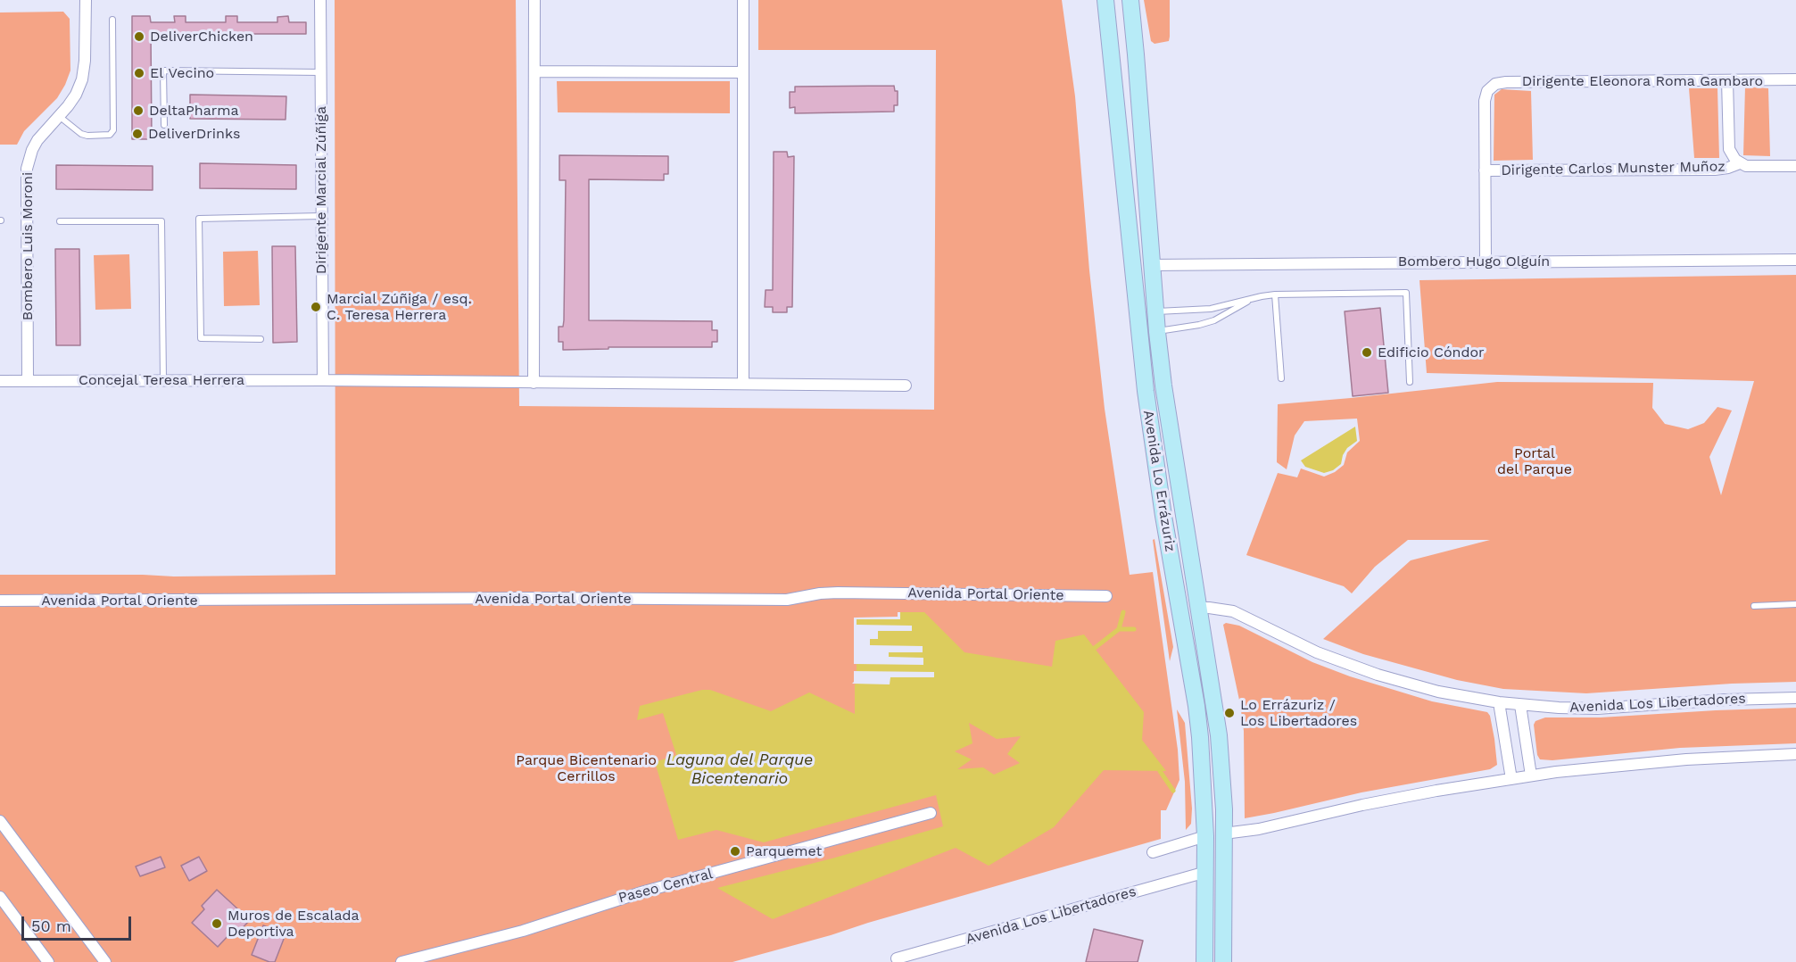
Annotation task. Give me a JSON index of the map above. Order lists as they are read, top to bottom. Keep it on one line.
{"streets":{"main road":["Avenida Lo Errázuriz"],"street":["Dirigente Eleonora Roma Gambaro","Dirigente Carlos Munster Muñoz","Dirigente Marcial Zúñiga","Bombero Luis Moroni","Bombero Hugo Olguín","Concejal Teresa Herrera","Avenida Portal Oriente","Avenida Los Libertadores","Paseo Central"]},"crossings":[["Dirigente Eleonora Roma Gambaro","Dirigente Carlos Munster Muñoz"],["Dirigente Marcial Zúñiga","Concejal Teresa Herrera"],["Bombero Luis Moroni","Concejal Teresa Herrera"],["Bombero Hugo Olguín","Avenida Lo Errázuriz"],["Avenida Lo Errázuriz","Avenida Los Libertadores"]],"water":["Laguna del Parque Bicentenario"],"parks":["Portal del Parque","Parque Bicentenario Cerrillos"],"places":["DeliverChicken","El Vecino","DeltaPharma","DeliverDrinks","Marcial Zúñiga / esq. C. Teresa Herrera","Edificio Cóndor","Lo Errázuriz / Los Libertadores","Parquemet","Muros de Escalada Deportiva"],"scale_bar":"50 m"}
